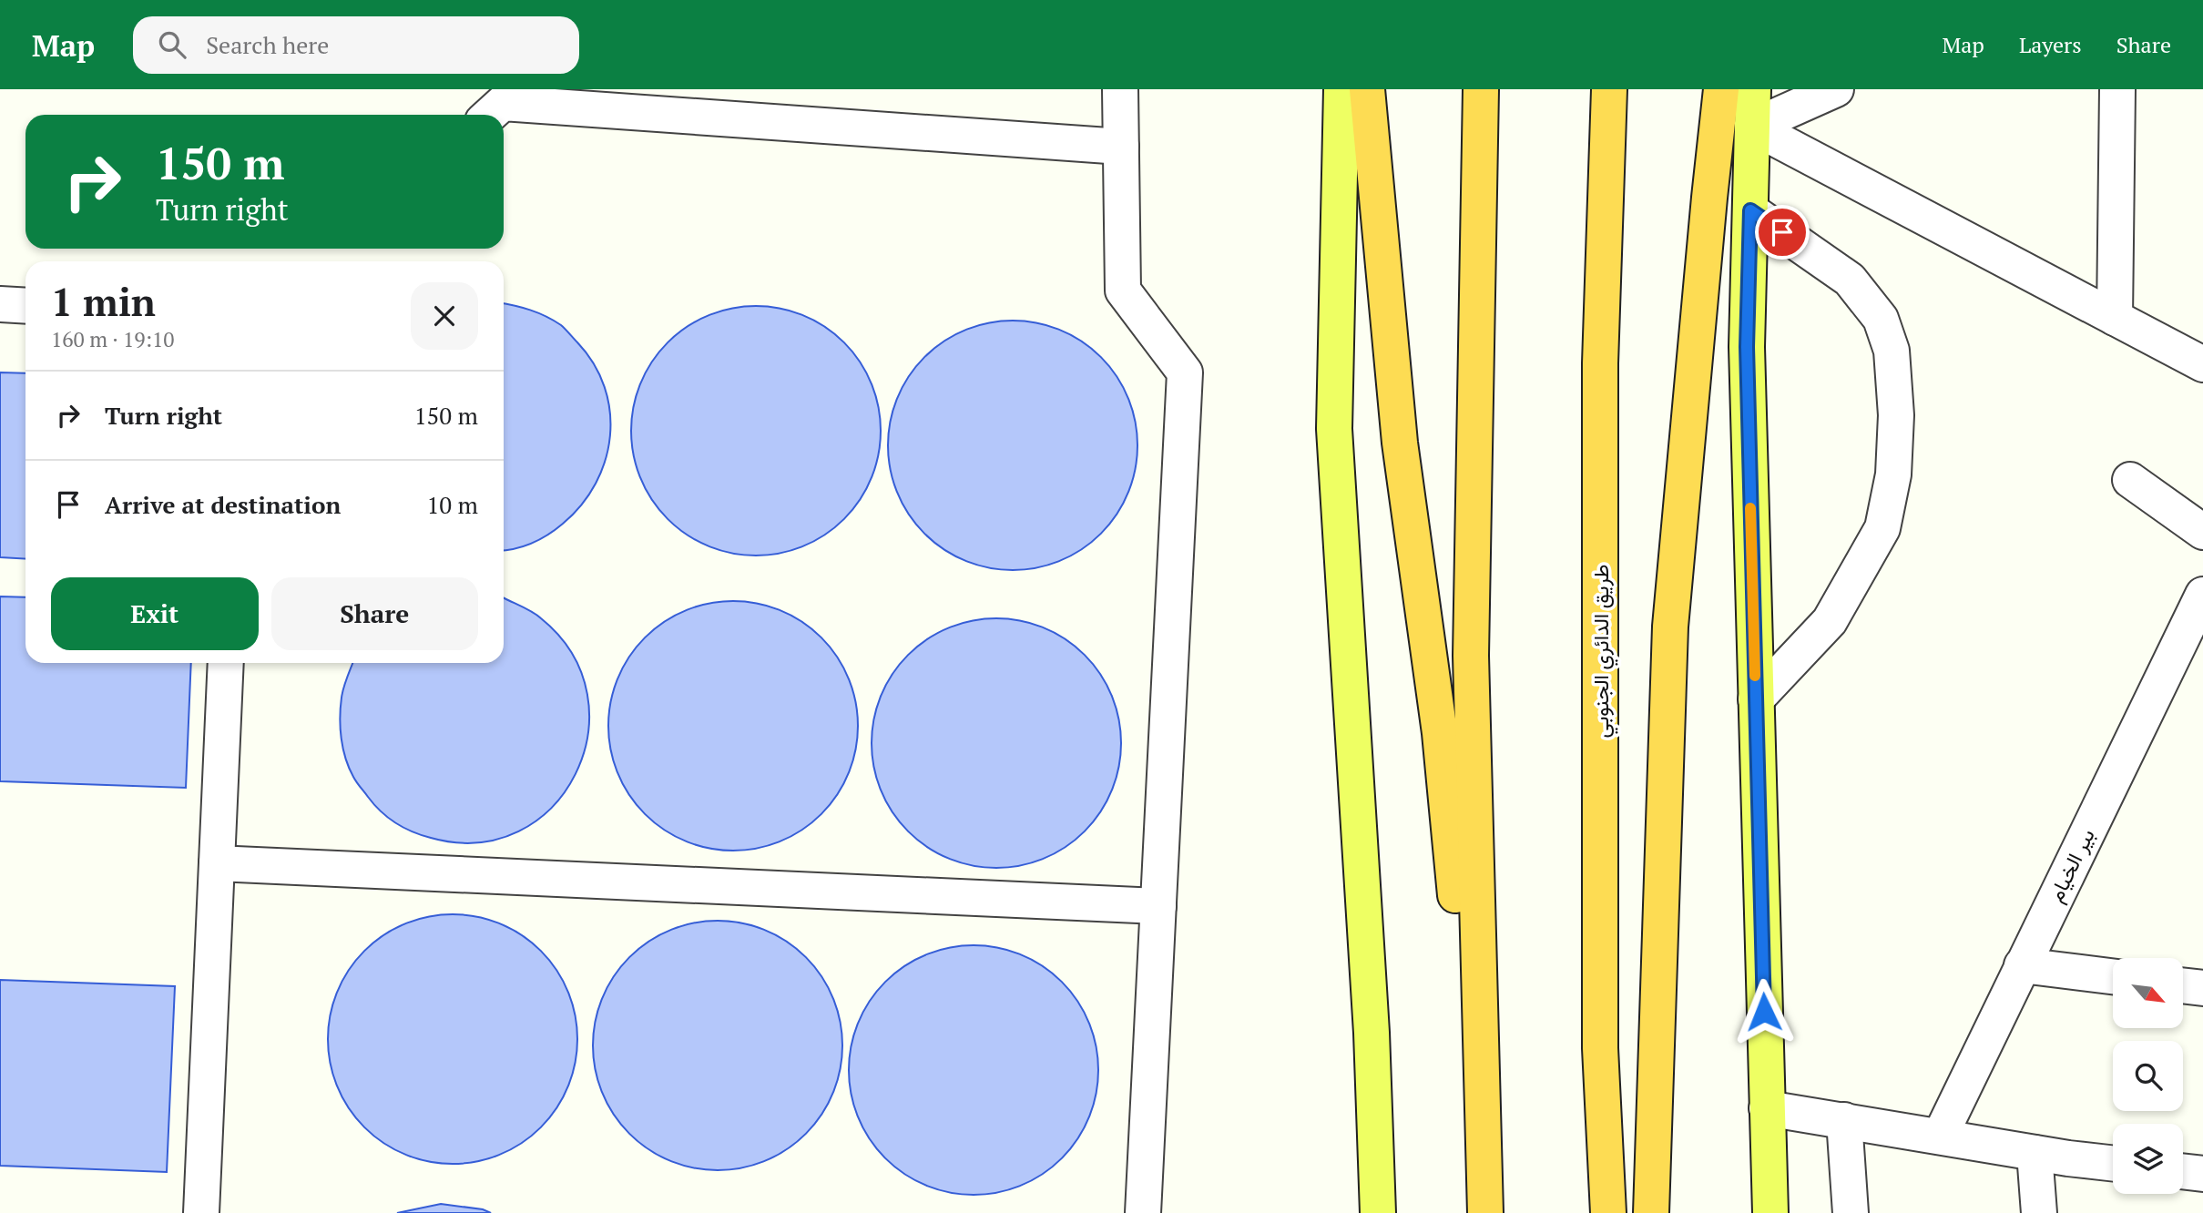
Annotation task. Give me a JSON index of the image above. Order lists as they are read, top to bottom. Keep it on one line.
{"streets":{"highway":["طريق الدائري الجنوبي"],"street":["بير الخيام"]},"north":"bottom right","page":{"header":"Map","search":"Search here","nav":["Map","Layers","Share"],"turn":["150 m","Turn right"],"heading":["1 min","160 m · 19:10"],"list":[{"name":"Turn right","value":"150 m"},{"name":"Arrive at destination","value":"10 m"}],"buttons":["Exit","Share"]}}
